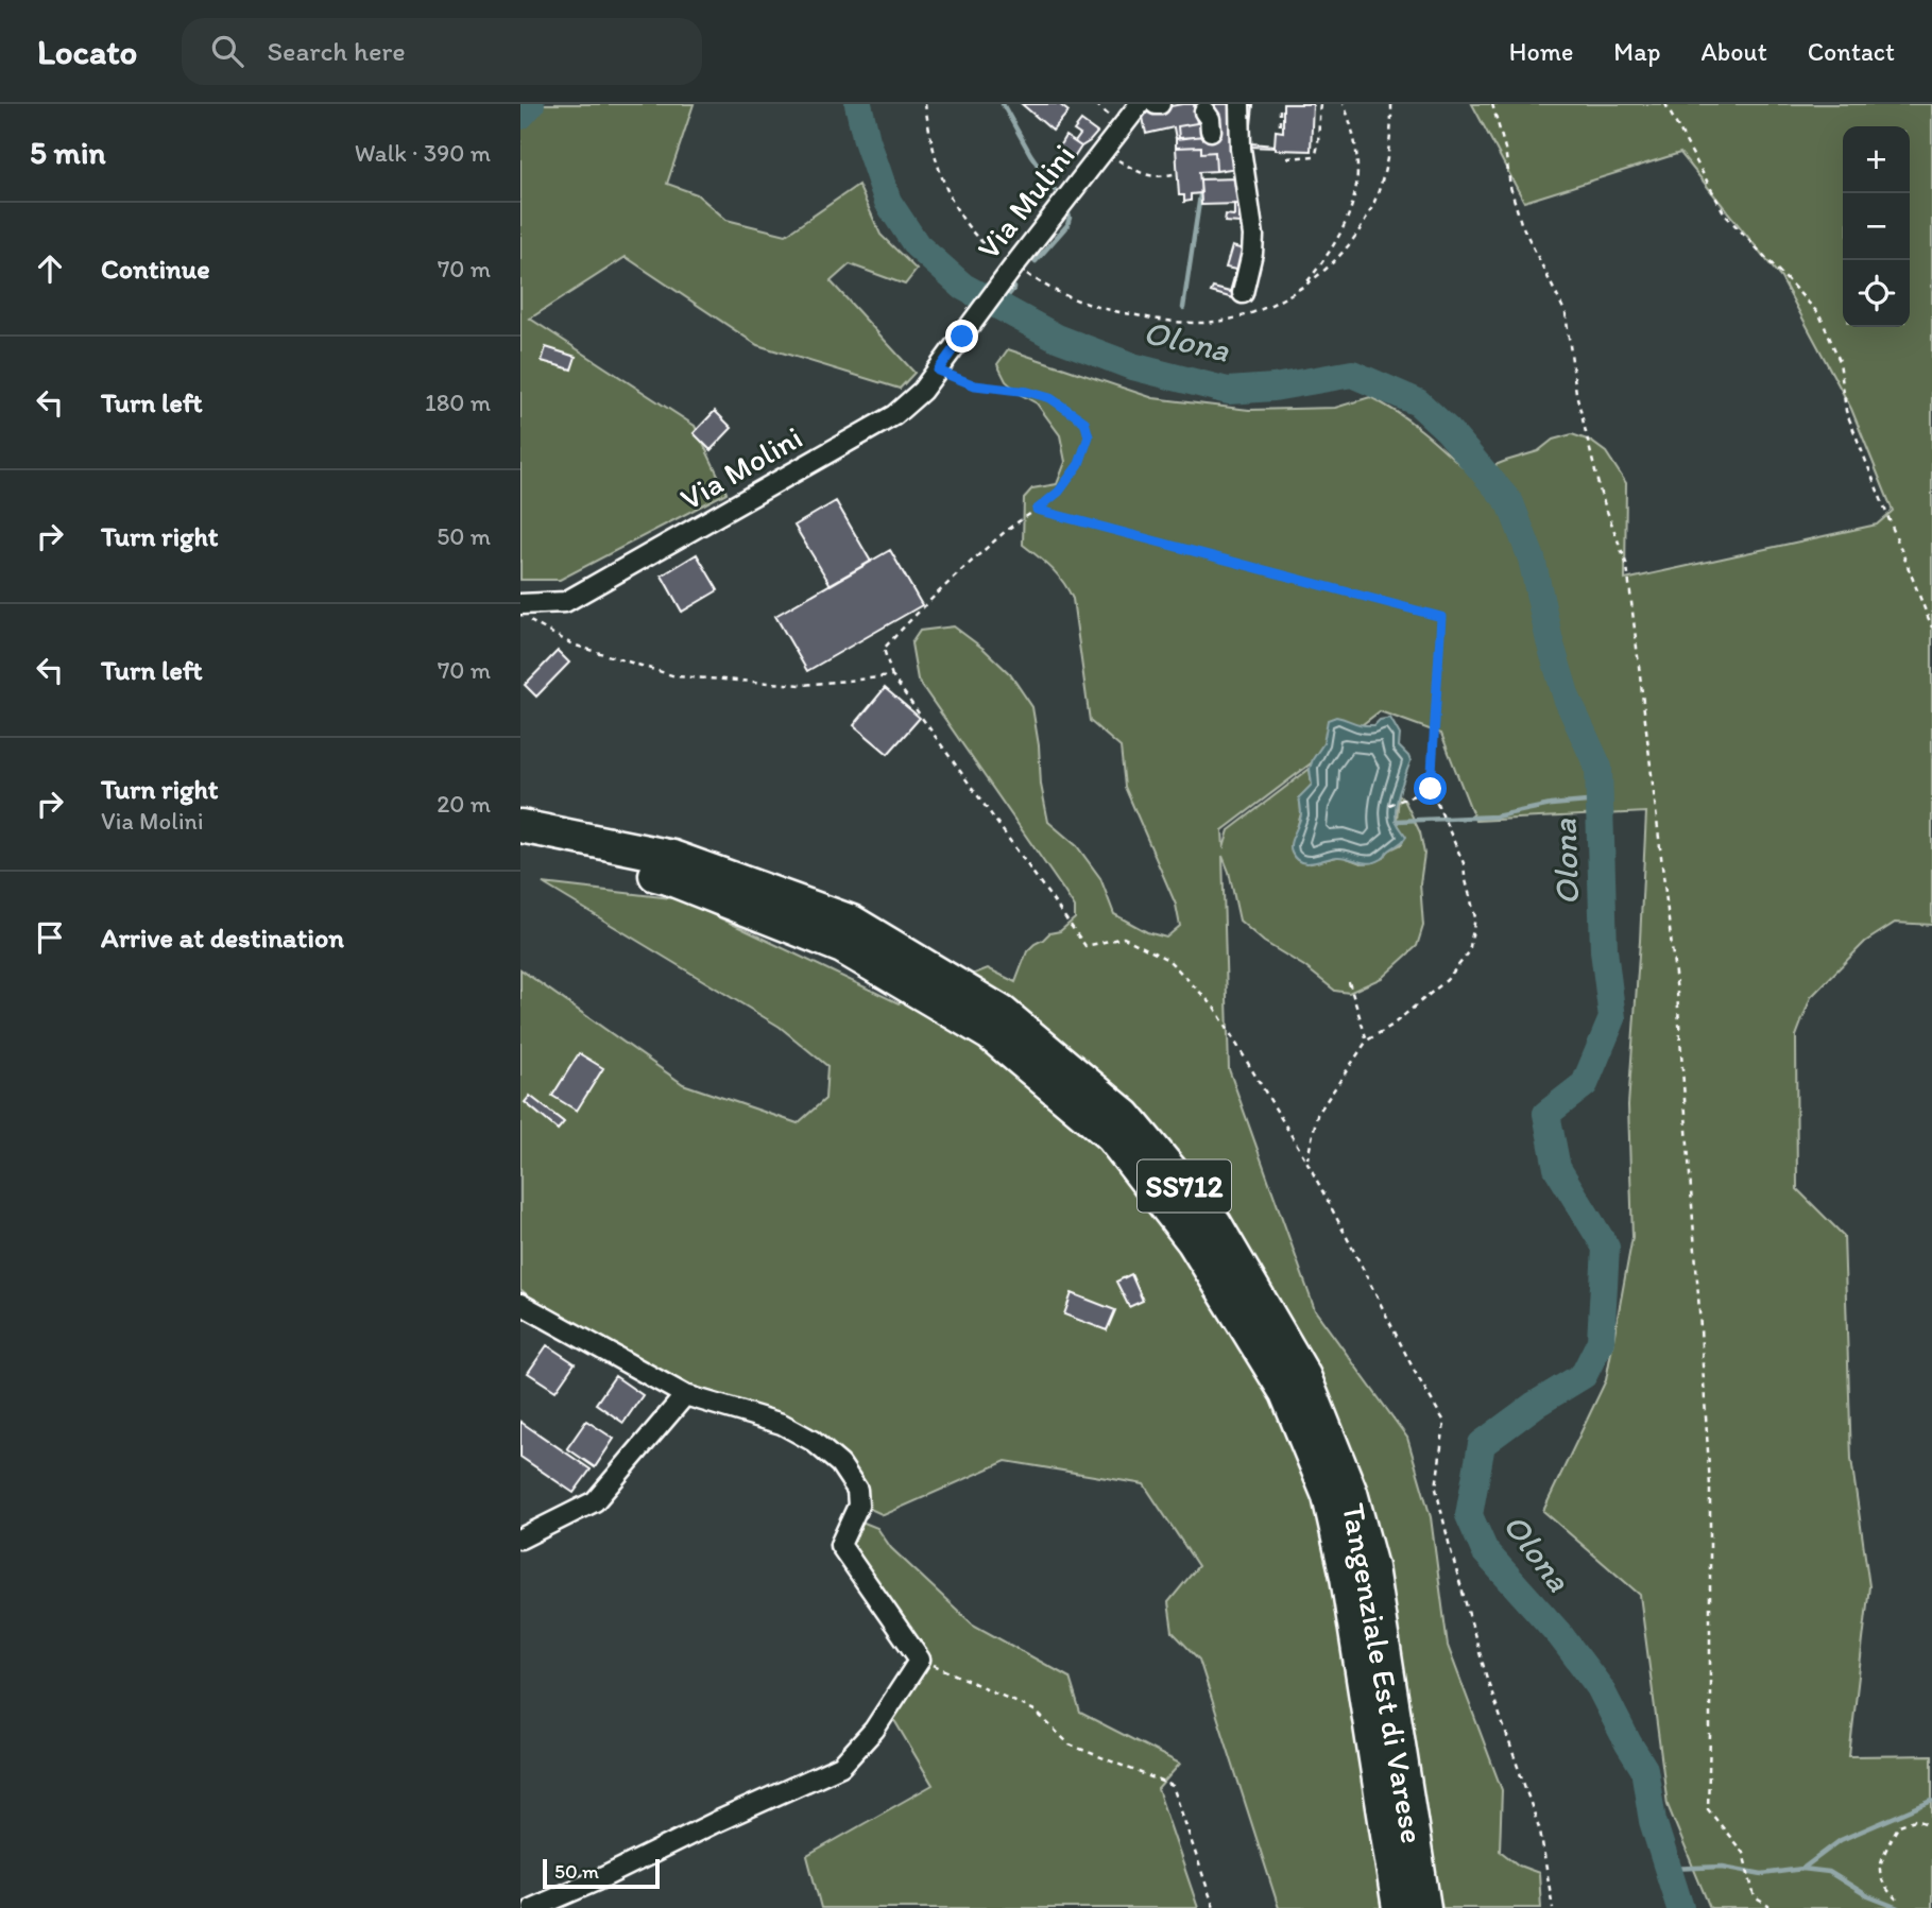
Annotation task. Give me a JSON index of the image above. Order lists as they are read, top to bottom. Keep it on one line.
{"streets":{"highway":["SS712","Tangenziale Est di Varese"],"street":["Via Mulini","Via Molini"]},"crossings":[["Via Mulini","Via Molini"]],"water":["Olona"],"scale_bar":"50 m","page":{"header":"Locato","search":"Search here","nav":["Home","Map","About","Contact"],"heading":["5 min","Walk · 390 m"],"map_buttons":["+","−"],"list":[["Continue","70 m"],["Turn left","180 m"],["Turn right","50 m"],["Turn left","70 m"],["Turn right","Via Molini","20 m"],"Arrive at destination"],"scale":"50 m"}}
